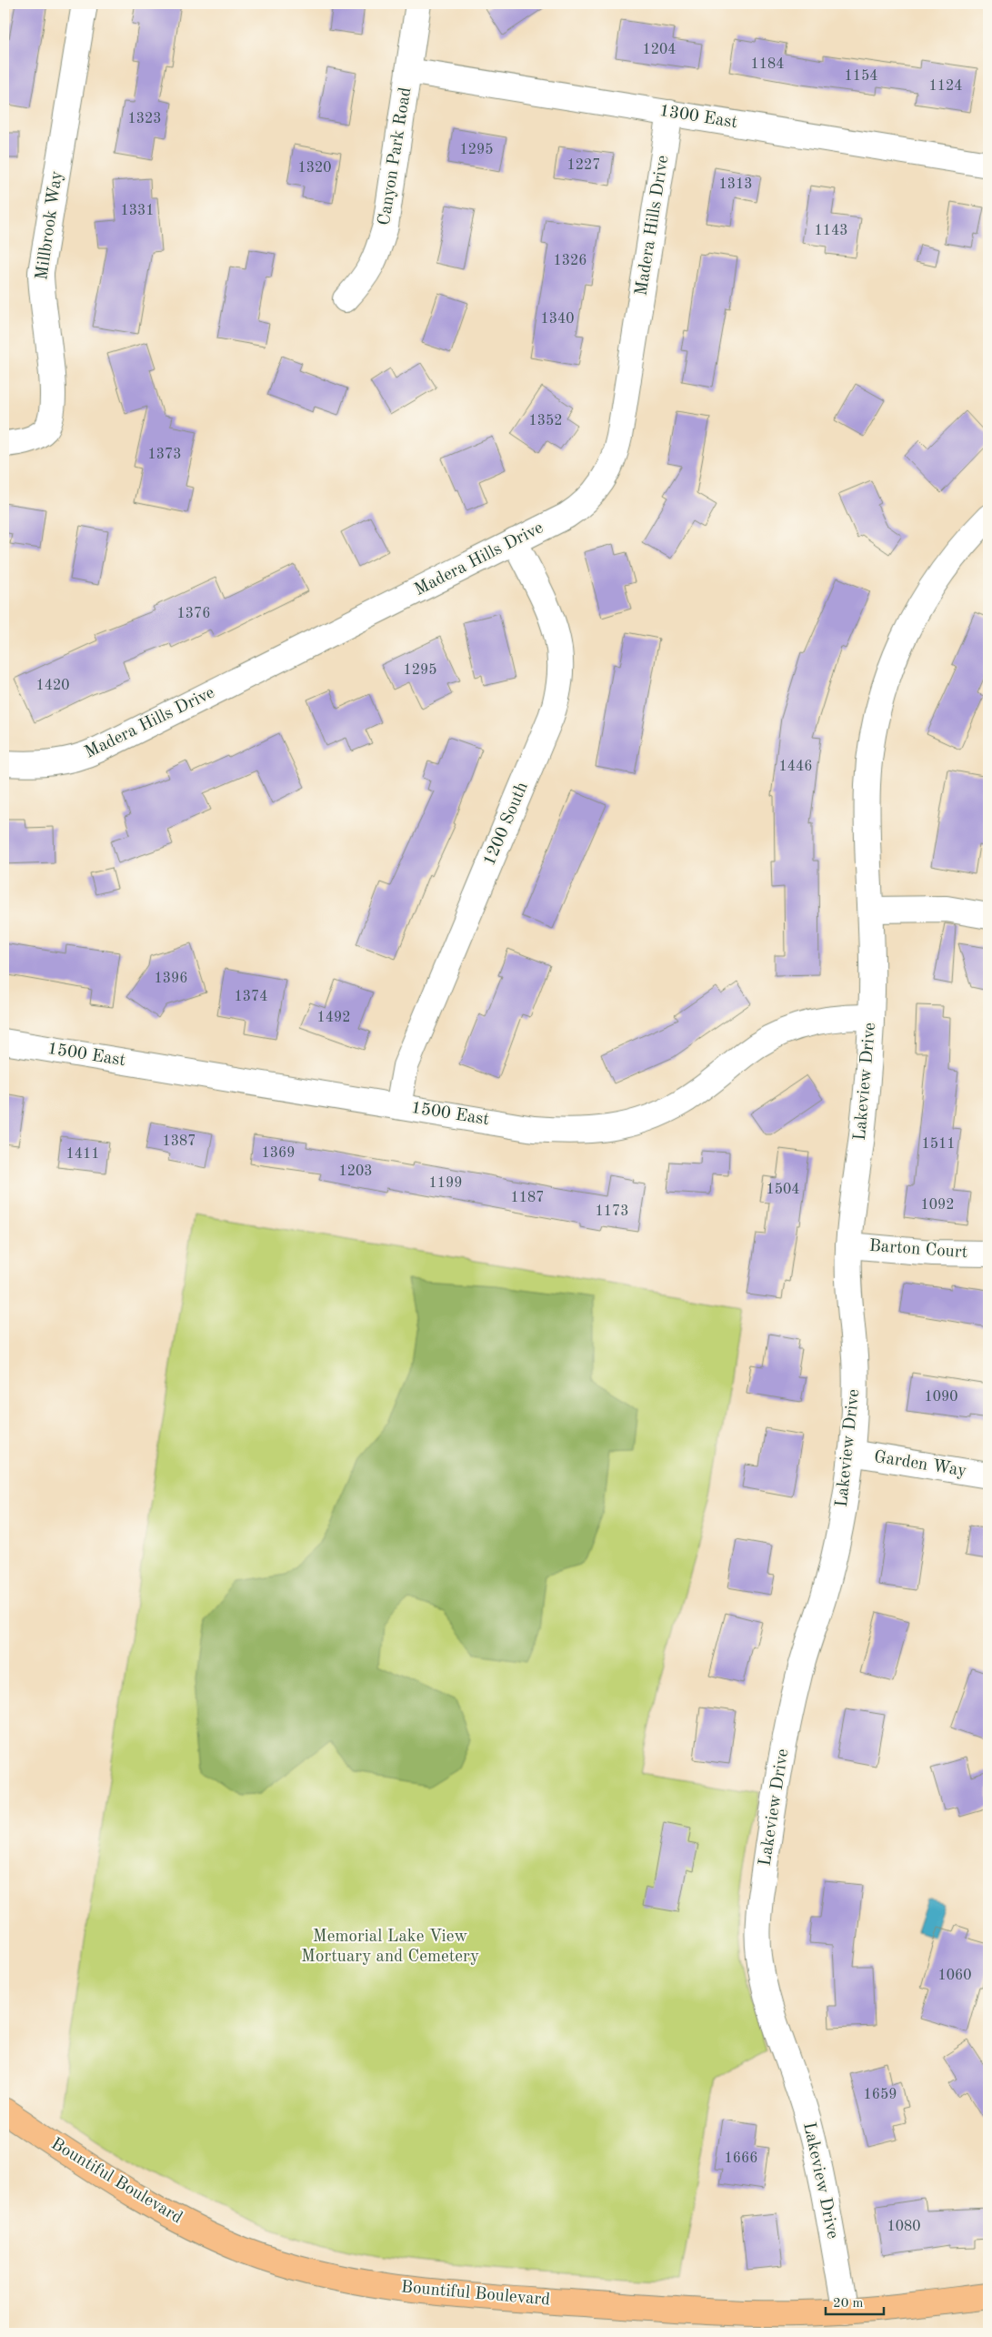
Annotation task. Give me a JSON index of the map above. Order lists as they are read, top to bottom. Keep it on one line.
{"streets":{"main road":["Bountiful Boulevard"],"street":["1300 East","Canyon Park Road","Millbrook Way","Madera Hills Drive","1200 South","1500 East","Lakeview Drive","Barton Court","Garden Way"]},"crossings":[["1300 East","Canyon Park Road"],["1300 East","Madera Hills Drive"],["Madera Hills Drive","1200 South"],["1200 South","1500 East"],["1500 East","Lakeview Drive"],["Lakeview Drive","Barton Court"],["Lakeview Drive","Garden Way"],["Lakeview Drive","Bountiful Boulevard"]],"parks":["Memorial Lake View Mortuary and Cemetery"],"house_numbers":["1204","1184","1154","1124","1323","1295","1227","1320","1313","1331","1143","1326","1340","1352","1373","1376","1295","1420","1446","1396","1374","1492","1387","1511","1369","1411","1203","1199","1504","1187","1092","1173","1090","1060","1659","1666","1080"],"scale_bar":"20 m"}
